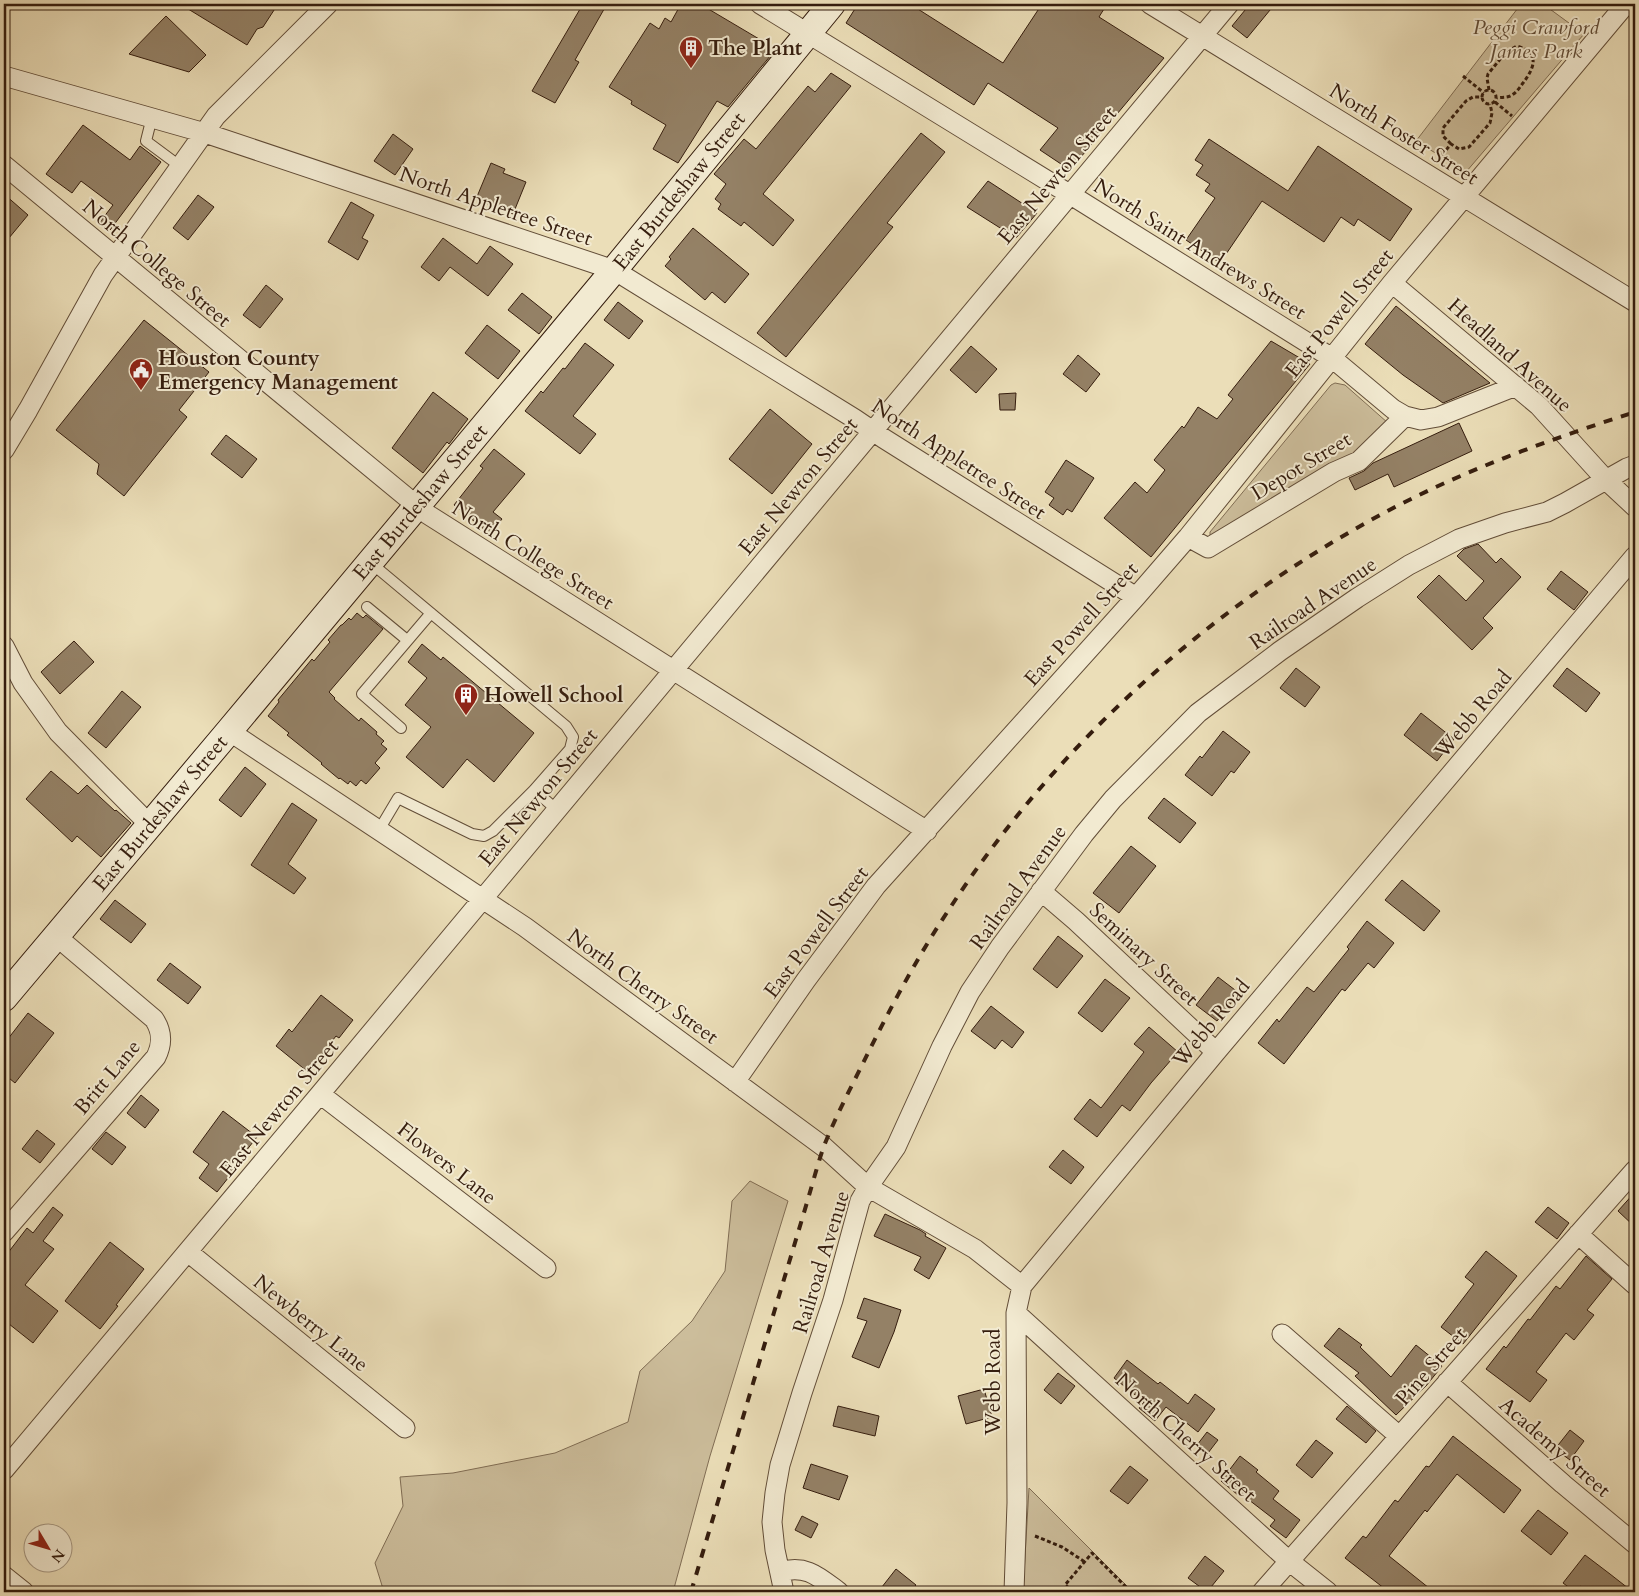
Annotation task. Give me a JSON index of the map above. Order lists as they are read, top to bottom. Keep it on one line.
{"streets":{"street":["North Foster Street","East Newton Street","East Burdeshaw Street","North Appletree Street","North Saint Andrews Street","North College Street","East Powell Street","Headland Avenue","Depot Street","Railroad Avenue","Webb Road","Seminary Street","North Cherry Street","Britt Lane","Flowers Lane","Newberry Lane","Pine Street","Academy Street"]},"crossings":[["North Foster Street","East Newton Street"],["North Foster Street","East Powell Street"],["East Newton Street","North Appletree Street"],["East Newton Street","North Saint Andrews Street"],["East Newton Street","North College Street"],["East Newton Street","North Cherry Street"],["East Newton Street","Flowers Lane"],["East Newton Street","Newberry Lane"],["East Burdeshaw Street","North Appletree Street"],["East Burdeshaw Street","North Saint Andrews Street"],["East Burdeshaw Street","North College Street"],["East Burdeshaw Street","North Cherry Street"],["East Burdeshaw Street","Britt Lane"],["North Appletree Street","East Powell Street"],["North Saint Andrews Street","East Powell Street"],["North Saint Andrews Street","Depot Street"],["North College Street","East Powell Street"],["East Powell Street","Headland Avenue"],["East Powell Street","Depot Street"],["East Powell Street","North Cherry Street"],["Headland Avenue","Railroad Avenue"],["Railroad Avenue","Seminary Street"],["Railroad Avenue","North Cherry Street"],["Webb Road","Seminary Street"],["Webb Road","North Cherry Street"],["North Cherry Street","Pine Street"],["Pine Street","Academy Street"]],"parks":["Peggi Crawford James Park"],"places":{"building":["The Plant","Howell School"],"public building":["Houston County Emergency Management"]},"north":"bottom right"}
